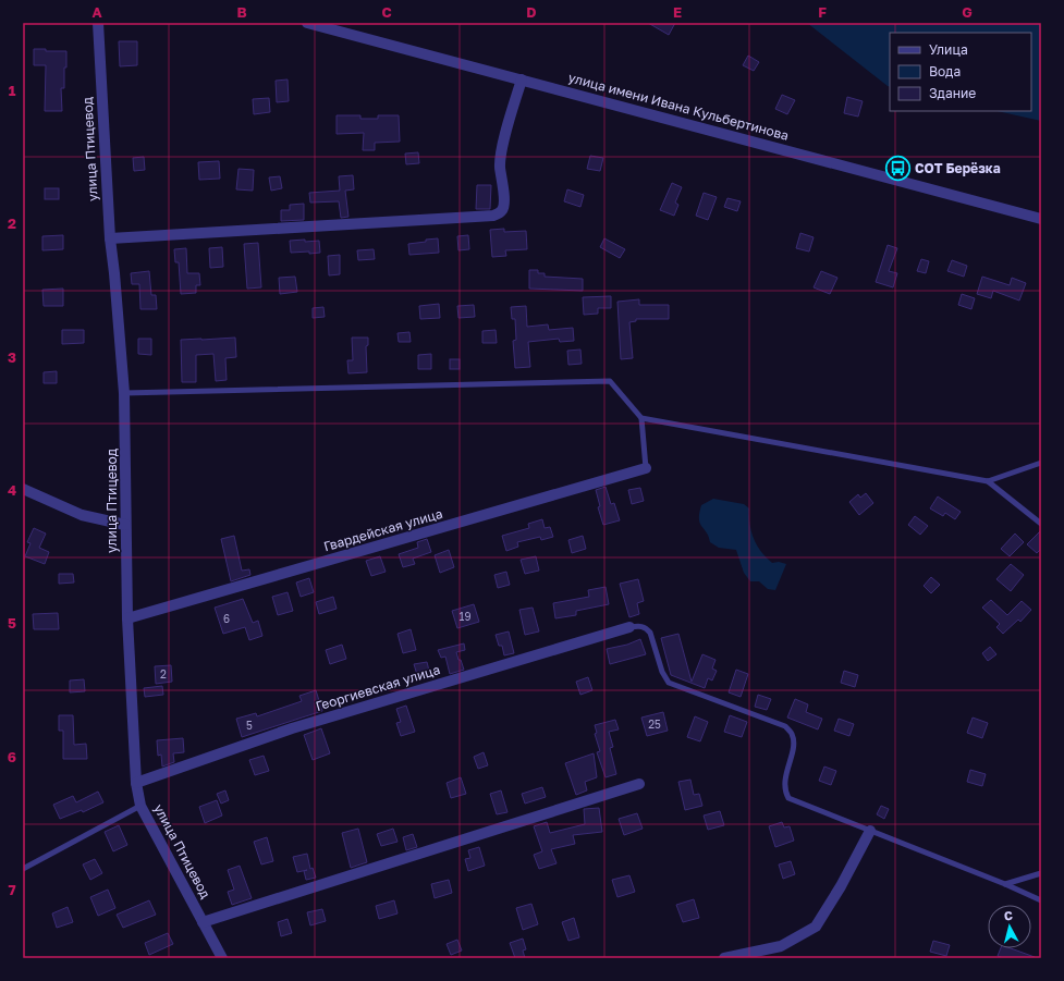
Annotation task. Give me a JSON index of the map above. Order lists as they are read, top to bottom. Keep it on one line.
{"streets":{"street":["улица имени Ивана Кульбертинова","улица Птицевод","Гвардейская улица","Георгиевская улица"]},"crossings":[["улица Птицевод","Гвардейская улица"],["улица Птицевод","Георгиевская улица"]],"places":{"bus stop":["СОТ Берёзка"]},"house_numbers":["19","6","2","25","5"],"legend":["Улица","Вода","Здание"],"north":"top","grid":{"columns":["A","B","C","D","E","F","G"],"rows":["1","2","3","4","5","6","7"]}}
